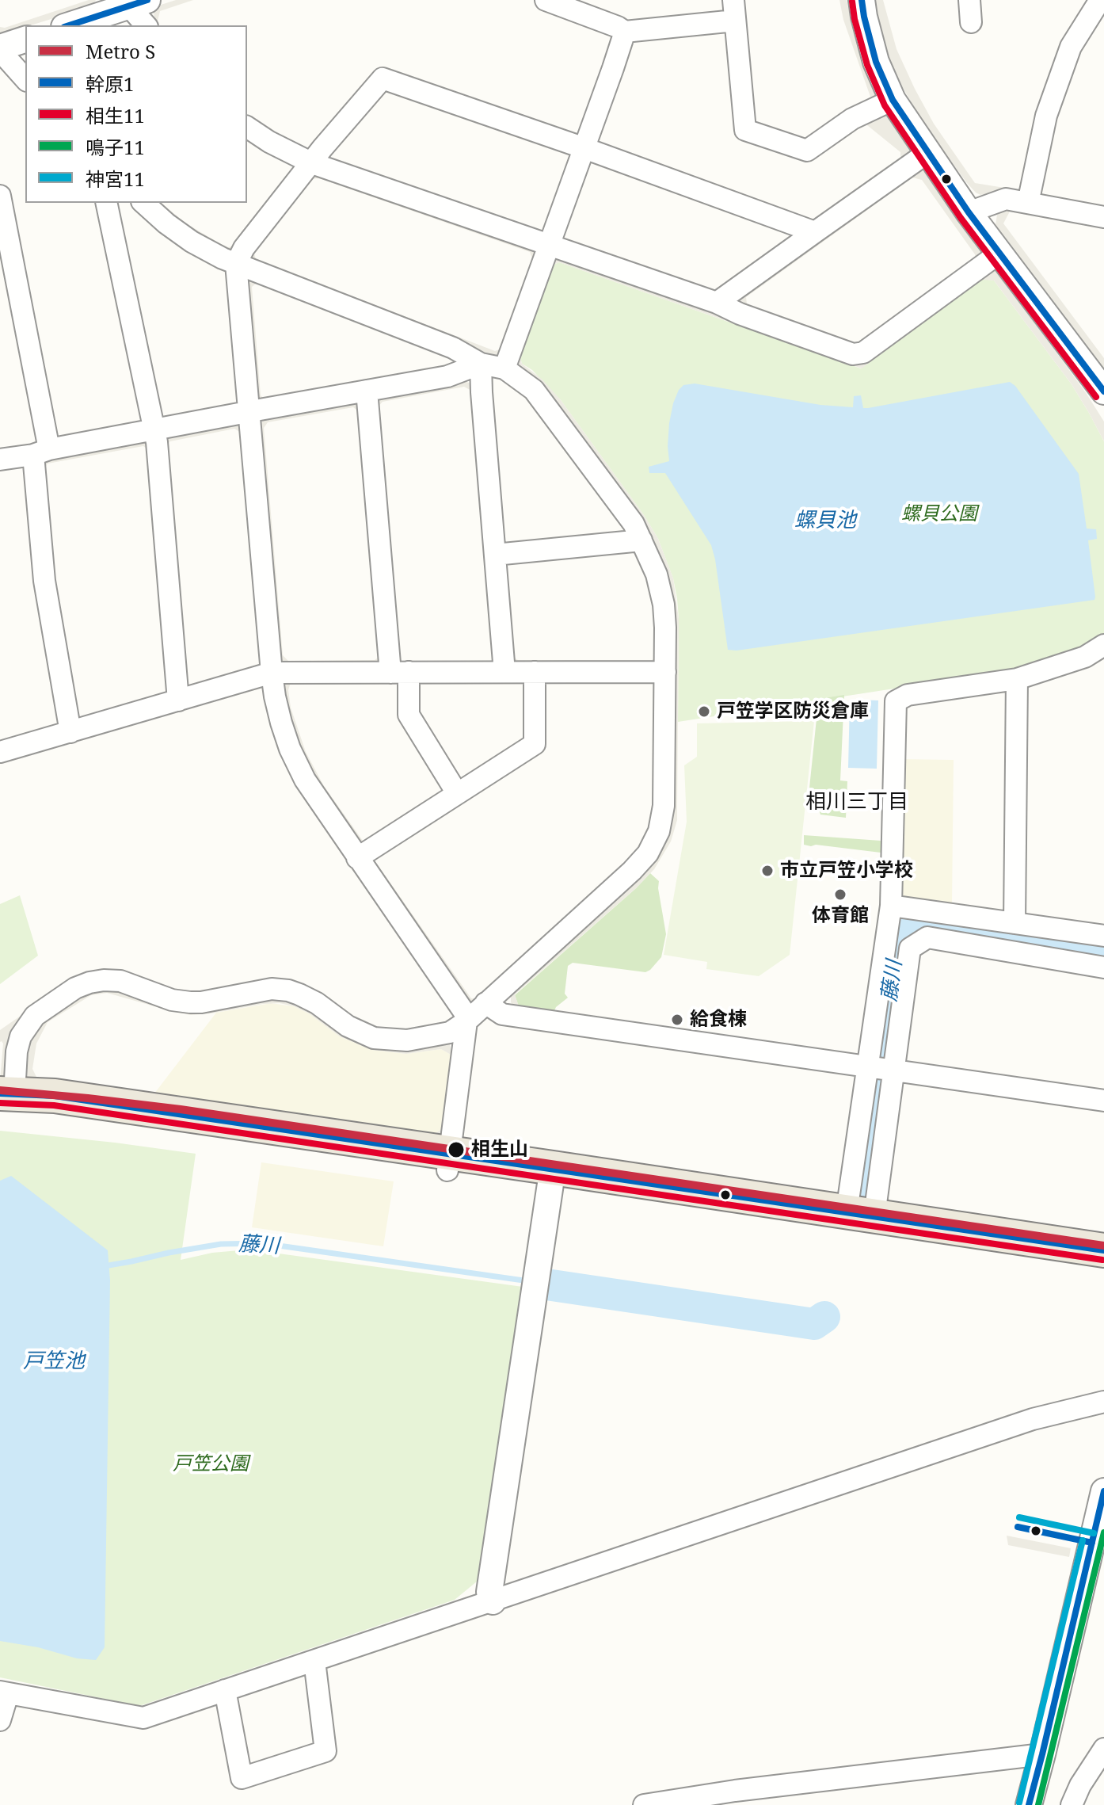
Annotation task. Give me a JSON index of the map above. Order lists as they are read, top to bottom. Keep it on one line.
{"districts":["相川三丁目"],"water":["螺貝池","藤川","戸笠池"],"parks":["螺貝公園","戸笠公園"],"places":["戸笠学区防災倉庫","市立戸笠小学校","体育館","給食棟","相生山"],"lines":["transit line 幹原1","transit line 相生11","metro line S","transit line 神宮11","transit line 鳴子11"],"legend":["Metro S","幹原1","相生11","鳴子11","神宮11"]}
